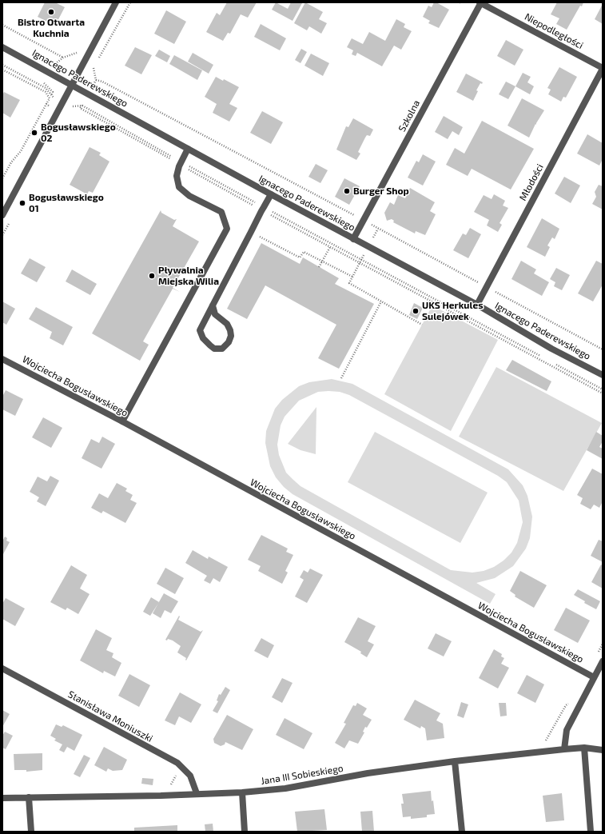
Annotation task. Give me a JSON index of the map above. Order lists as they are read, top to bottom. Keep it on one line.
{"streets":{"street":["Niepodległości","Ignacego Paderewskiego","Szkolna","Młodości","Wojciecha Bogusławskiego","Stanisława Moniuszki","Jana III Sobieskiego"]},"crossings":[["Niepodległości","Szkolna"],["Niepodległości","Młodości"],["Ignacego Paderewskiego","Szkolna"],["Ignacego Paderewskiego","Młodości"],["Stanisława Moniuszki","Jana III Sobieskiego"]],"places":["Bistro Otwarta Kuchnia","Bogusławskiego 02","Burger Shop","Bogusławskiego 01","Pływalnia Miejska Wilia","UKS Herkules Sulejówek"]}
